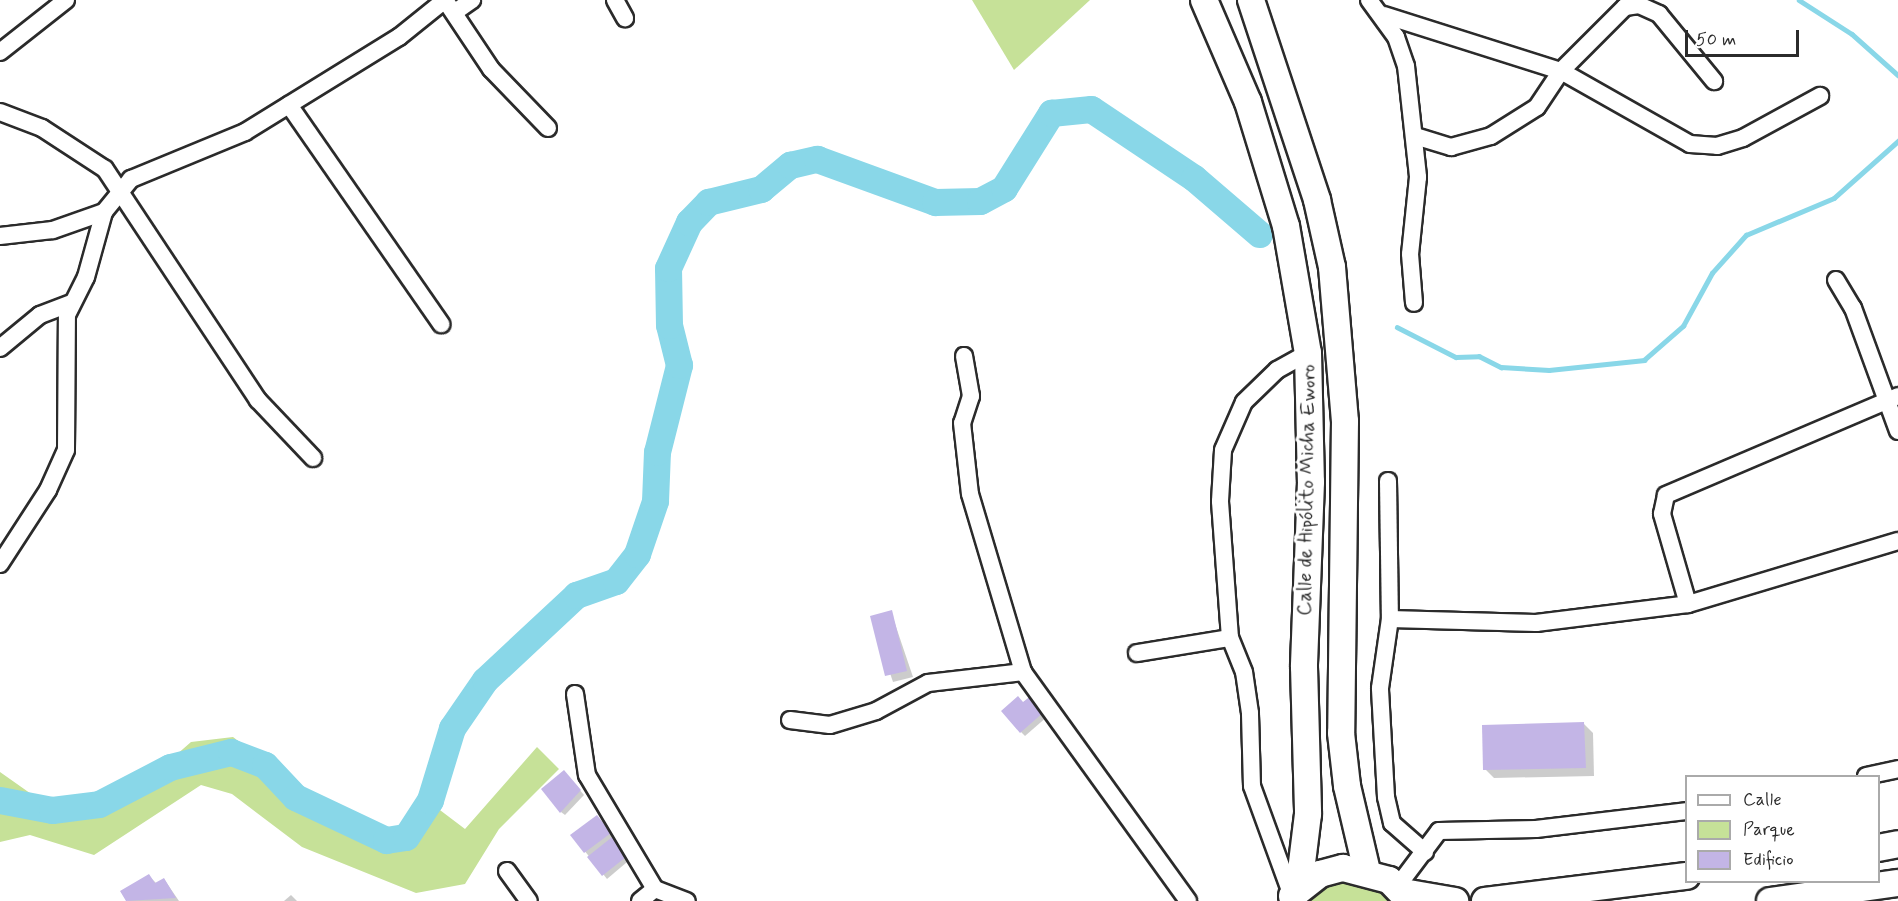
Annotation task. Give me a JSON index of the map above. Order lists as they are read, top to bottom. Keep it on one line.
{"streets":{"main road":["Calle de Hipólito Micha Eworo"]},"legend":["Calle","Parque","Edificio"],"scale_bar":"50 m"}
